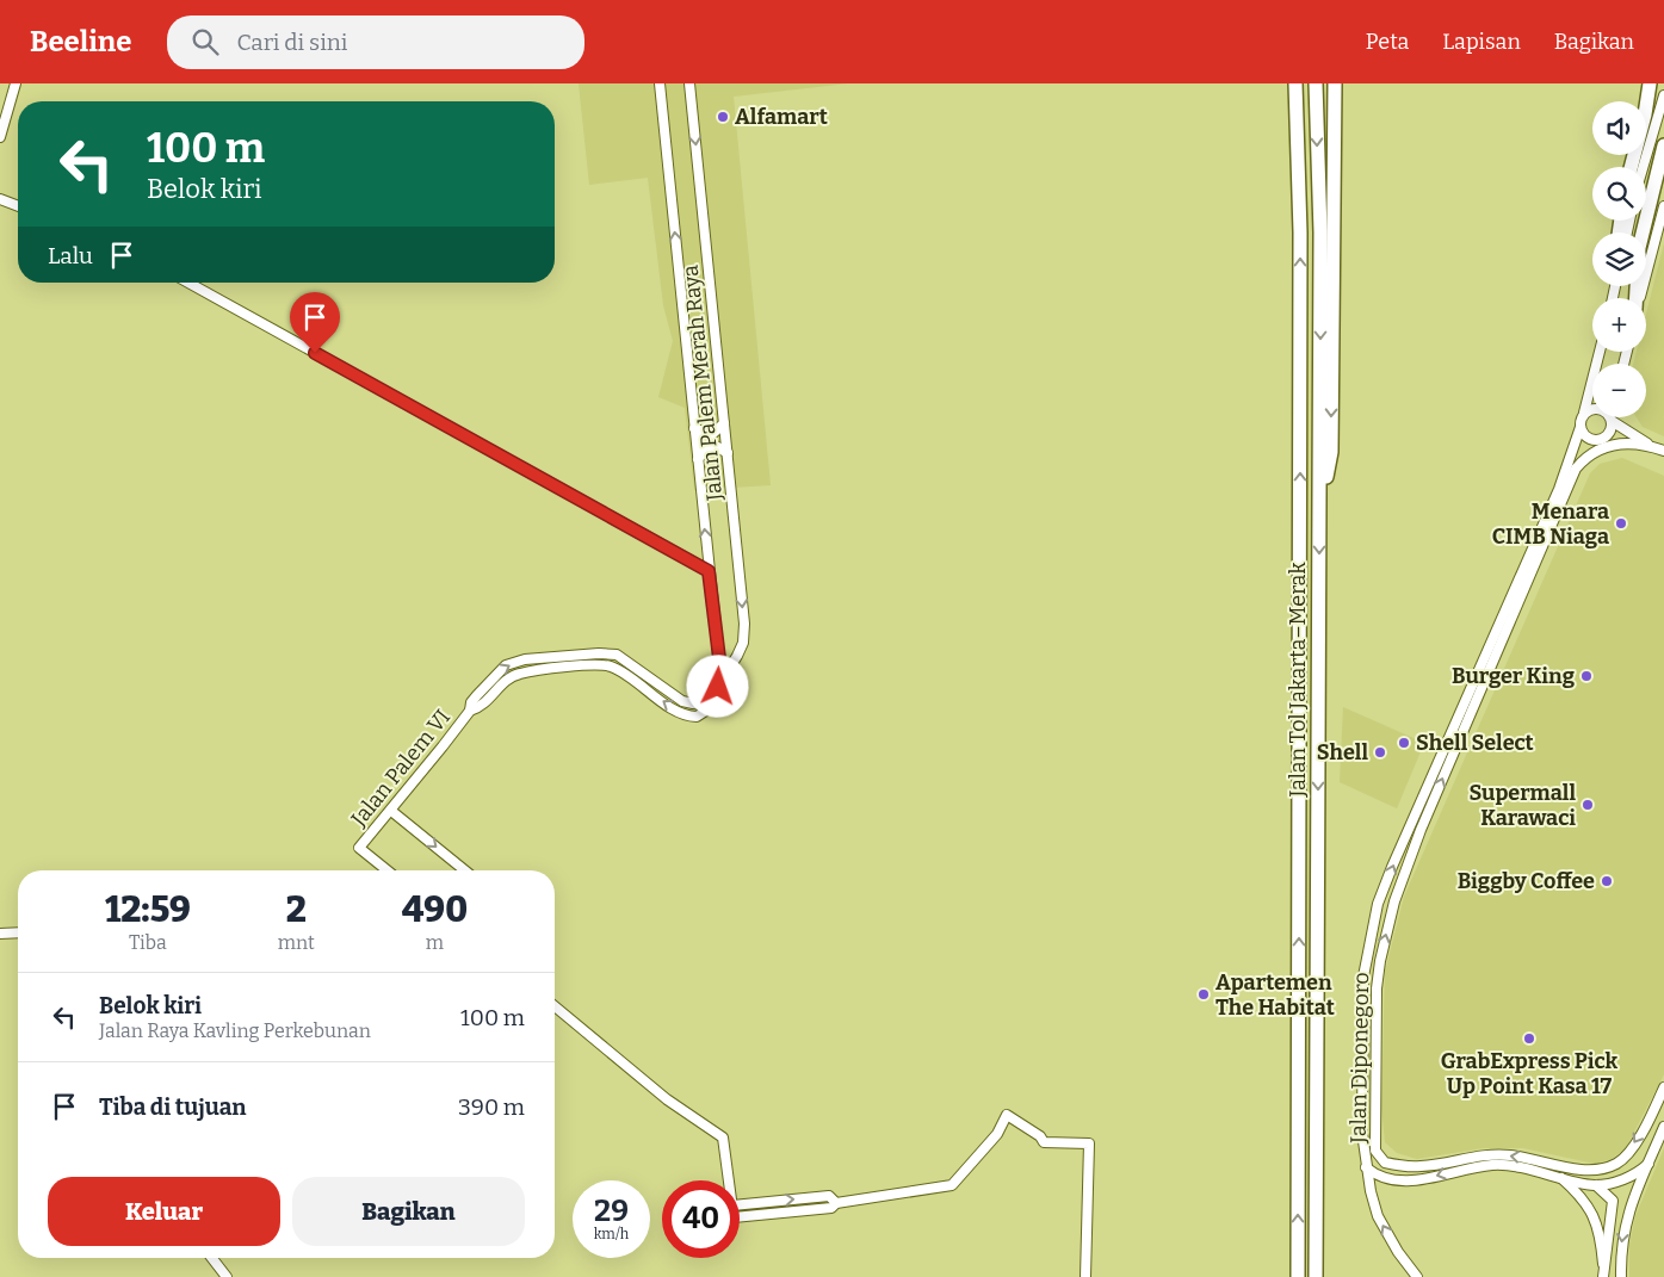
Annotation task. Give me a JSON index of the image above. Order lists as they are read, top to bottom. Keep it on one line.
{"streets":{"highway":["Jalan Tol Jakarta–Merak"],"street":["Jalan Palem Merah Raya","Jalan Palem VI","Jalan Diponegoro"]},"crossings":[["Jalan Palem Merah Raya","Jalan Palem VI"]],"places":["Alfamart","Menara CIMB Niaga","Burger King","Shell Select","Shell","Supermall Karawaci","Biggby Coffee","Apartemen The Habitat","GrabExpress Pick Up Point Kasa 17"],"page":{"header":"Beeline","search":"Cari di sini","nav":["Peta","Lapisan","Bagikan"],"map_buttons":["+","−"],"turn":["100 m","Belok kiri"],"then":"Lalu","eta":["12:59","Tiba","2","mnt","490","m"],"list":[{"name":"Belok kiri","note":"Jalan Raya Kavling Perkebunan","value":"100 m"},{"name":"Tiba di tujuan","value":"390 m"}],"buttons":["Keluar","Bagikan"],"speed":"29 km/h","limit":"40"}}
